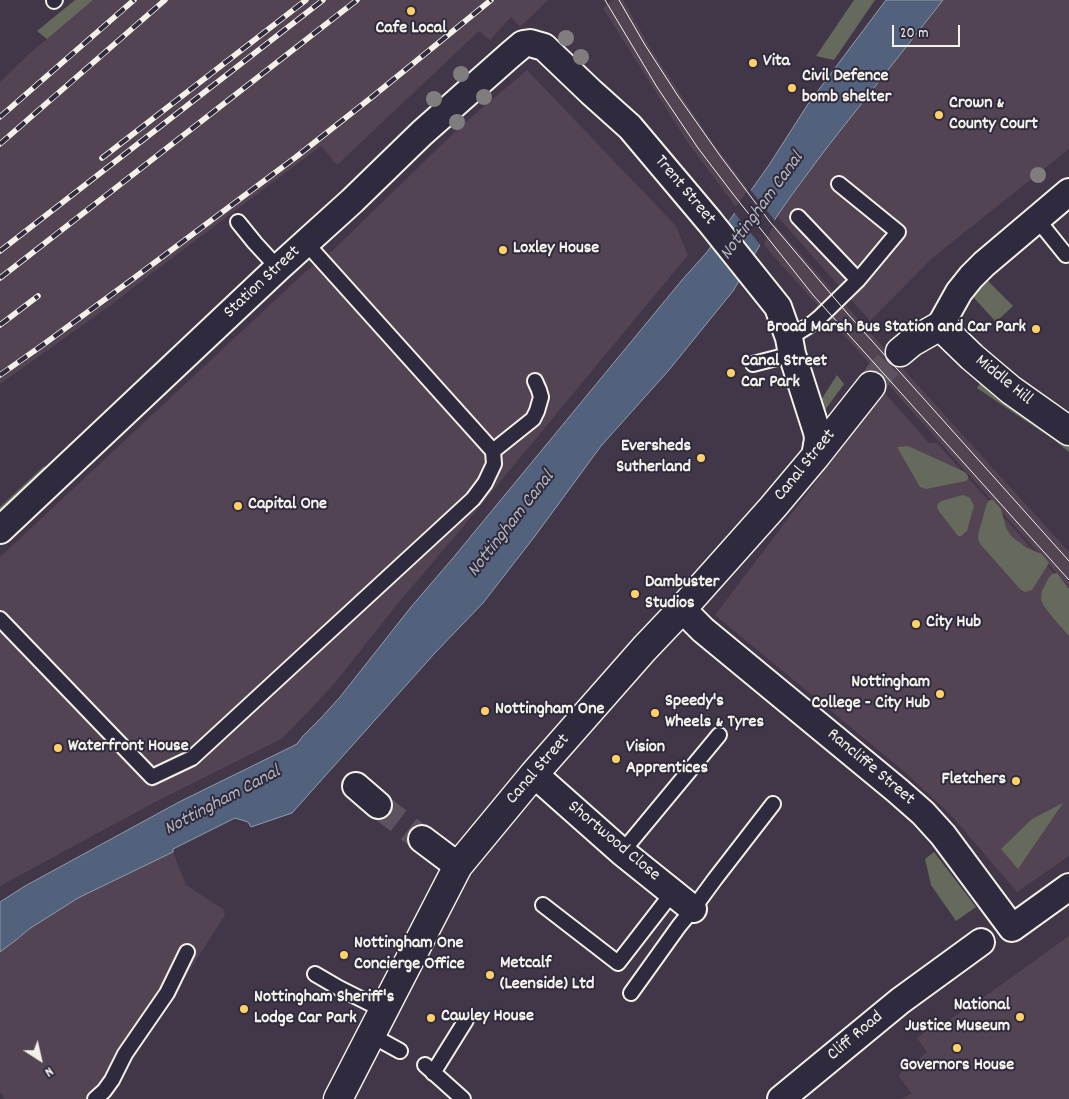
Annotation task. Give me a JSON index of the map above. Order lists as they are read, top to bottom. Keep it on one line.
{"streets":{"street":["Trent Street","Station Street","Middle Hill","Canal Street","Rancliffe Street","Shortwood Close","Cliff Road"]},"crossings":[["Trent Street","Station Street"],["Trent Street","Canal Street"],["Canal Street","Rancliffe Street"],["Canal Street","Shortwood Close"]],"water":["Nottingham Canal"],"places":["Cafe Local","Vita","Civil Defence bomb shelter","Crown & County Court","Loxley House","Broad Marsh Bus Station and Car Park","Canal Street Car Park","Eversheds Sutherland","Capital One","Dambuster Studios","City Hub","Nottingham College - City Hub","Nottingham One","Speedy's Wheels & Tyres","Waterfront House","Vision Apprentices","Fletchers","Nottingham One Concierge Office","Metcalf (Leenside) Ltd","Nottingham Sheriff's Lodge Car Park","National Justice Museum","Cawley House","Governors House"],"scale_bar":"20 m","north":"bottom right"}
